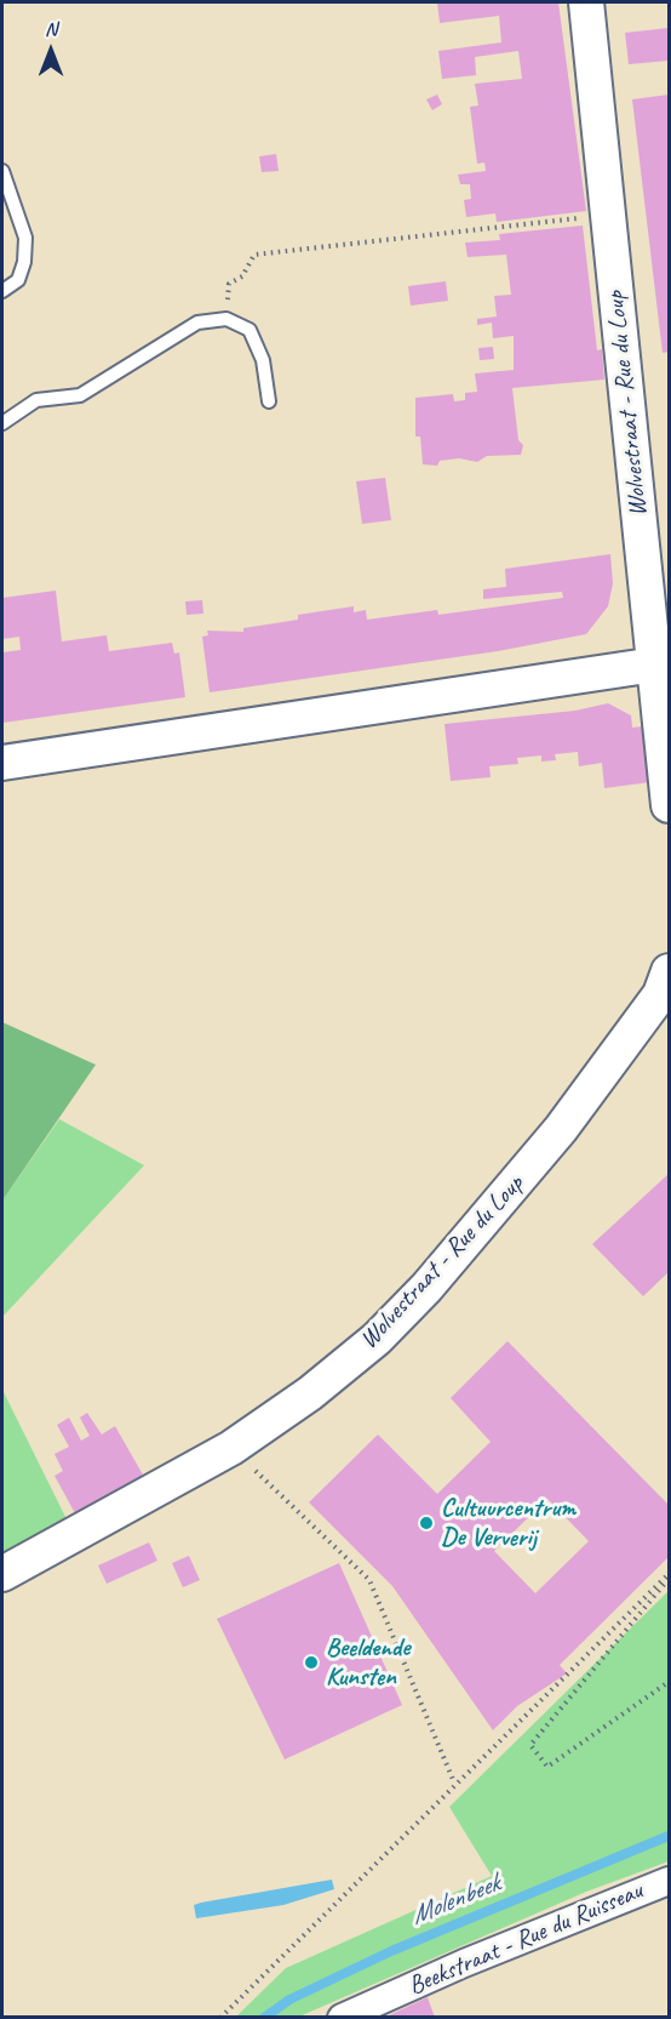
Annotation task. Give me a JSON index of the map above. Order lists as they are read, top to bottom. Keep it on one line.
{"streets":{"street":["Wolvestraat - Rue du Loup","Beekstraat - Rue du Ruisseau"]},"water":["Molenbeek"],"places":["Cultuurcentrum De Ververij","Beeldende Kunsten"],"north":"top"}
